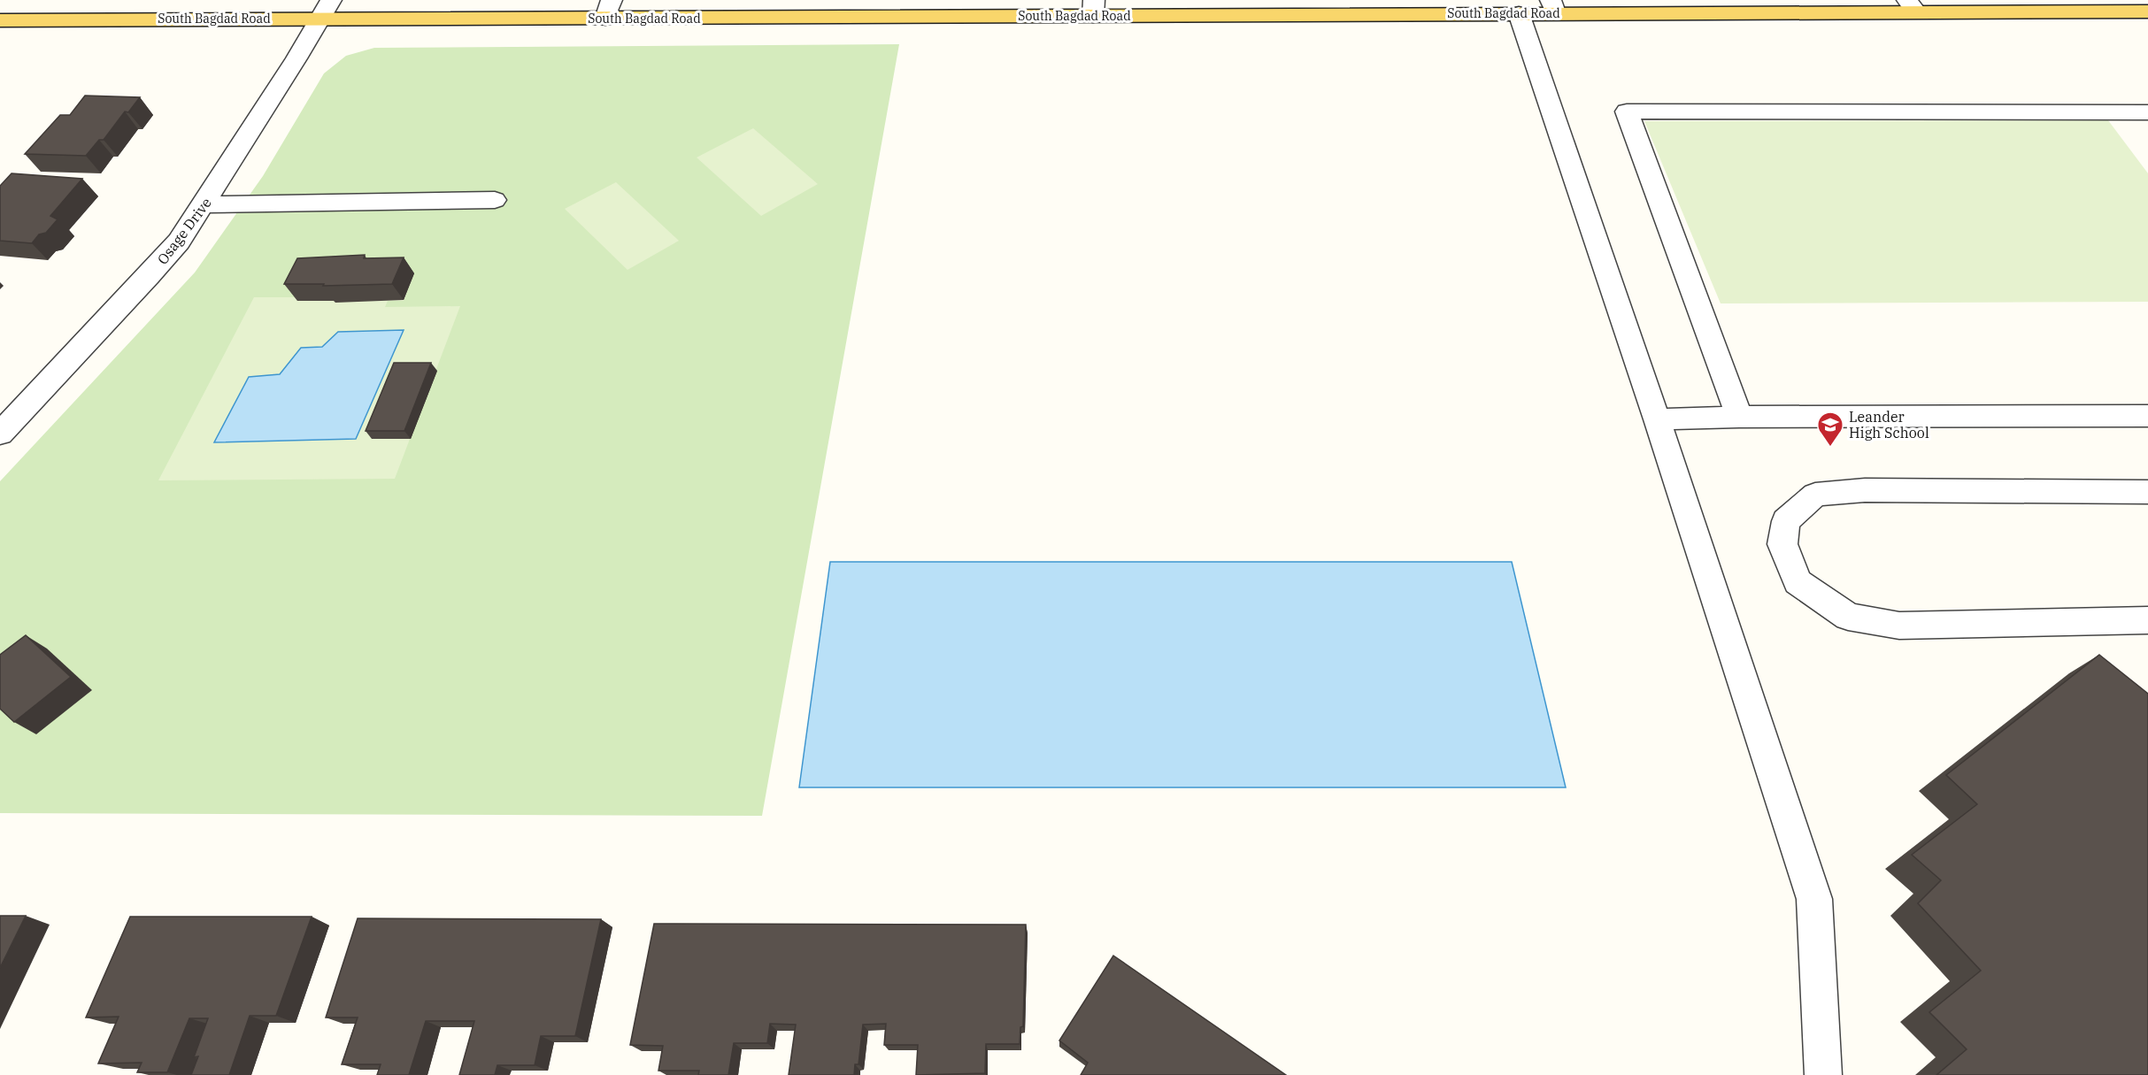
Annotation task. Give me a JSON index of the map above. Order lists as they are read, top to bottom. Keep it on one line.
{"streets":{"main road":["South Bagdad Road"],"street":["Osage Drive"]},"crossings":[["South Bagdad Road","Osage Drive"]],"places":{"school or university":["Leander High School"]}}
